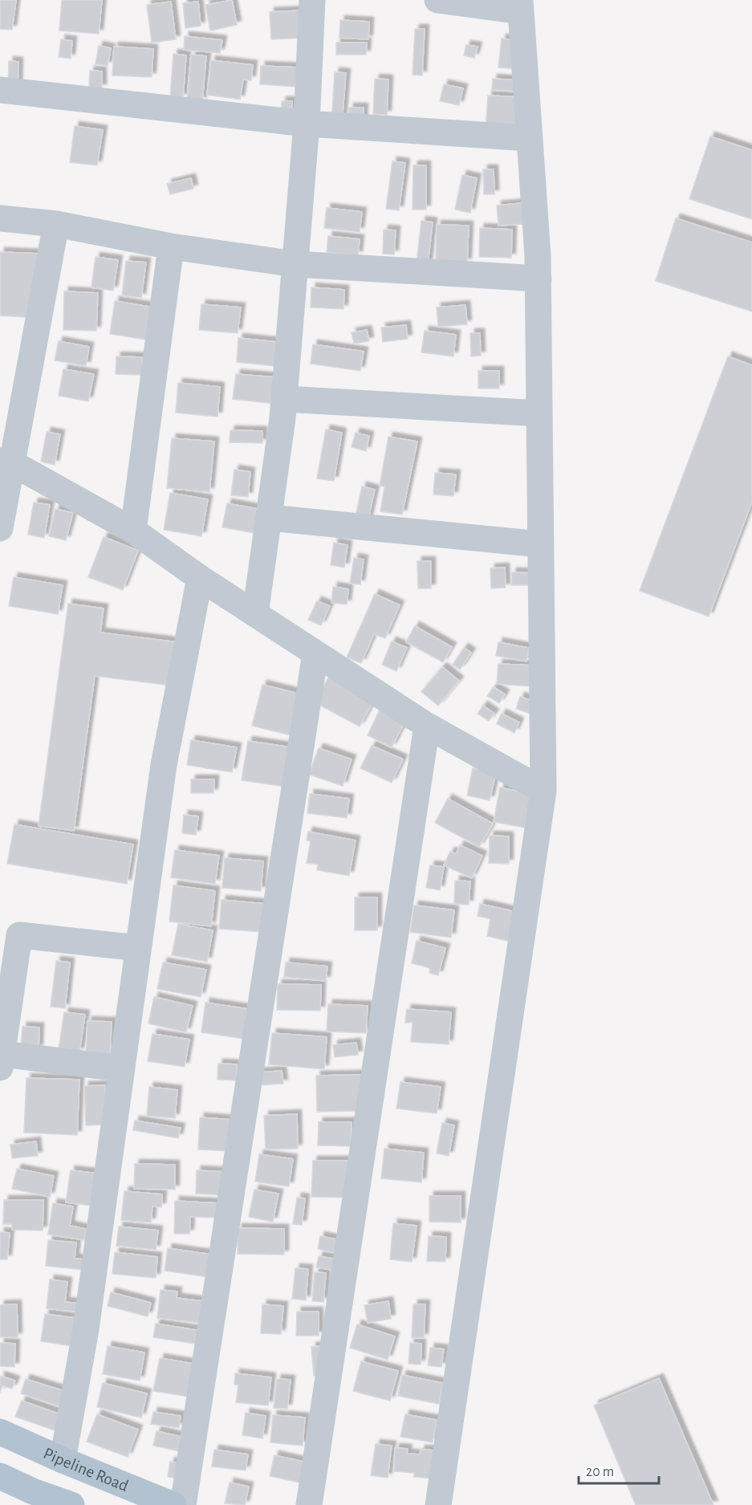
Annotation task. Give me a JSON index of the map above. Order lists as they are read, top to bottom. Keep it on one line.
{"streets":{"main road":["Pipeline Road"]},"scale_bar":"20 m"}
